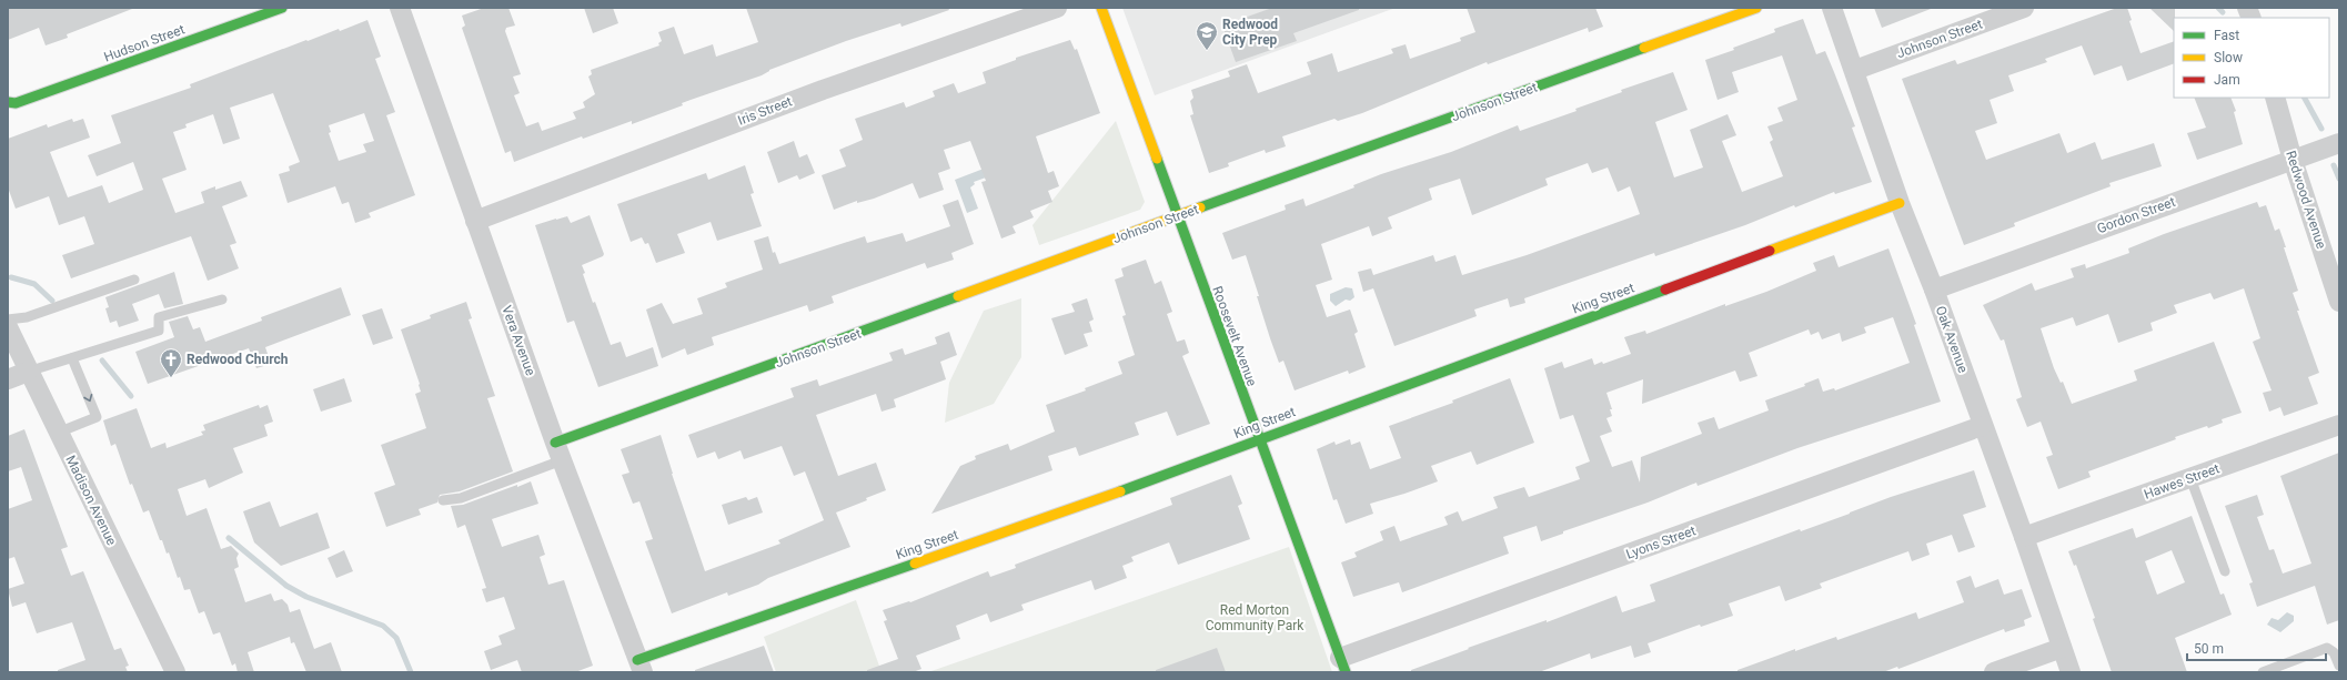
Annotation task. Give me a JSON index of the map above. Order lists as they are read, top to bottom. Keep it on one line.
{"streets":{"street":["Johnson Street","Hudson Street","Iris Street","Redwood Avenue","Gordon Street","King Street","Roosevelt Avenue","Oak Avenue","Vera Avenue","Hawes Street","Madison Avenue","Lyons Street"]},"crossings":[["Johnson Street","Roosevelt Avenue"],["Johnson Street","Oak Avenue"],["Johnson Street","Vera Avenue"],["Iris Street","Vera Avenue"],["Redwood Avenue","Gordon Street"],["Gordon Street","Oak Avenue"],["King Street","Roosevelt Avenue"],["King Street","Oak Avenue"],["King Street","Vera Avenue"],["Roosevelt Avenue","Lyons Street"],["Oak Avenue","Hawes Street"],["Oak Avenue","Lyons Street"]],"parks":["Red Morton Community Park"],"places":{"school or university":["Redwood City Prep"],"church":["Redwood Church"]},"legend":["Fast","Slow","Jam"],"scale_bar":"50 m"}
